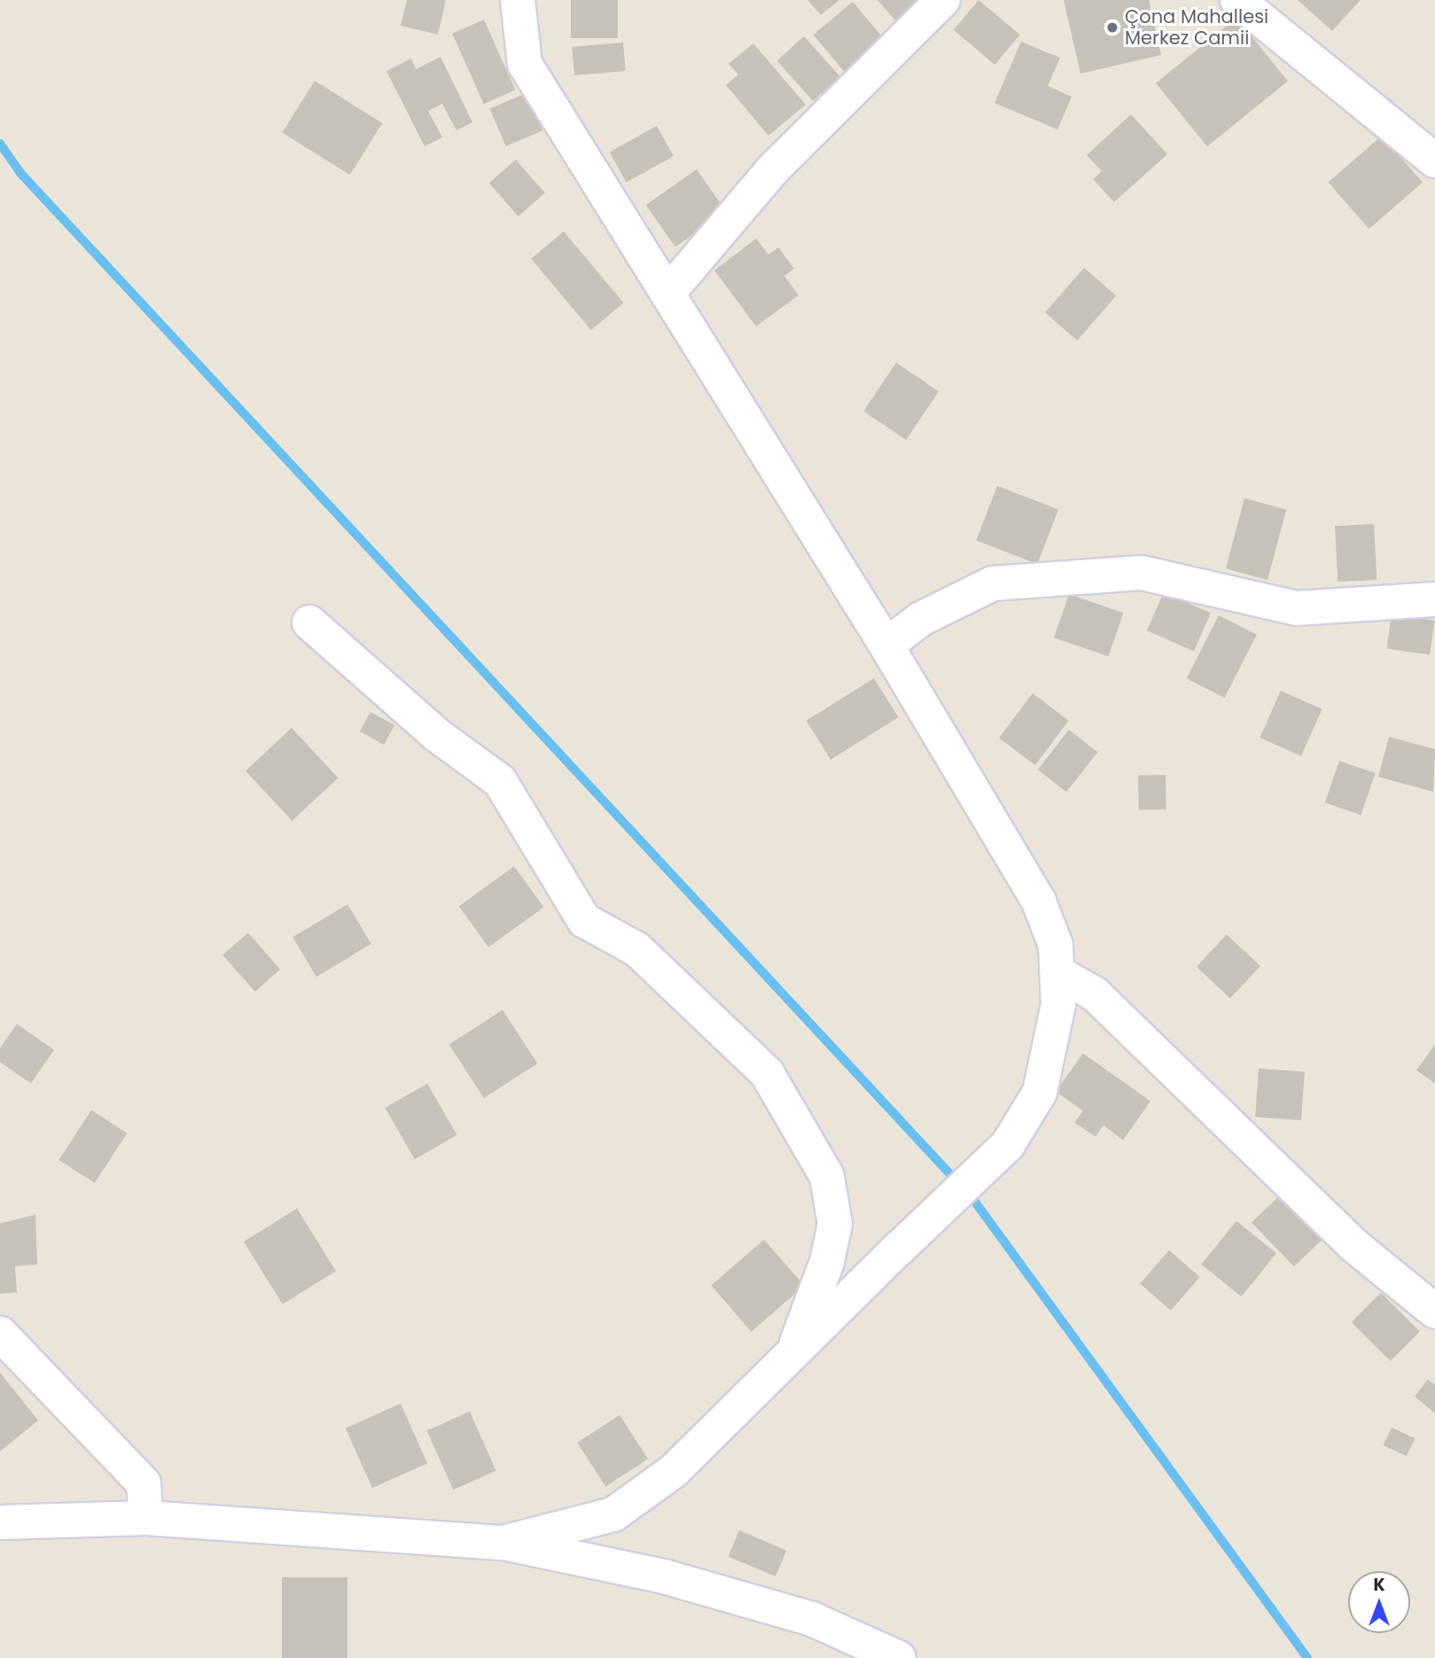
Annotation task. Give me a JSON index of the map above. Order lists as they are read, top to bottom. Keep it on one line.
{"places":["Çona Mahallesi Merkez Camii"],"north":"top"}
